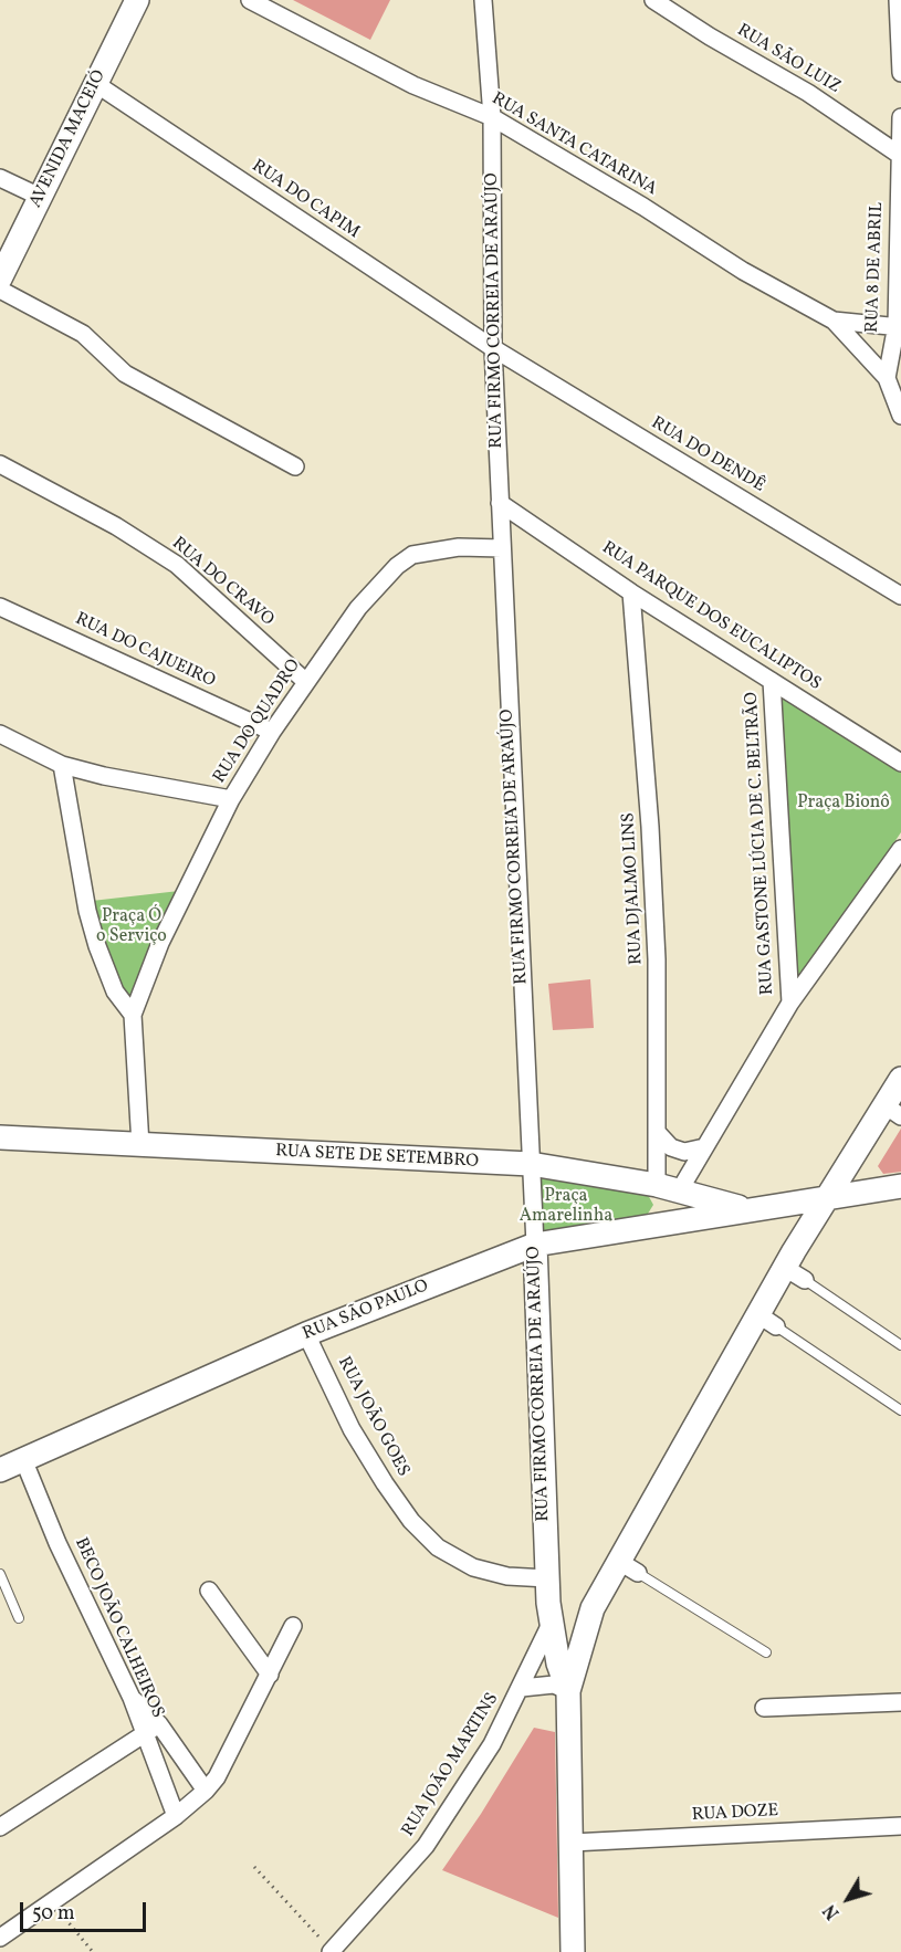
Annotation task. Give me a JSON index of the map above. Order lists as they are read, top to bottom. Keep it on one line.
{"streets":{"street":["RUA SÃO LUIZ","AVENIDA MACEIÓ","RUA SANTA CATARINA","RUA DO CAPIM","RUA 8 DE ABRIL","RUA FIRMO CORREIA DE ARAÚJO","RUA DO DENDÊ","RUA DO CRAVO","RUA PARQUE DOS EUCALIPTOS","RUA DO CAJUEIRO","RUA DO QUADRO","RUA GASTONE LÚCIA DE C. BELTRÃO","RUA DJALMO LINS","RUA SETE DE SETEMBRO","RUA SÃO PAULO","RUA JOÃO GOES","BECO JOÃO CALHEIROS","RUA JOÃO MARTINS","RUA DOZE"]},"crossings":[["RUA SÃO LUIZ","RUA 8 DE ABRIL"],["AVENIDA MACEIÓ","RUA DO CAPIM"],["RUA SANTA CATARINA","RUA 8 DE ABRIL"],["RUA SANTA CATARINA","RUA FIRMO CORREIA DE ARAÚJO"],["RUA DO CAPIM","RUA FIRMO CORREIA DE ARAÚJO"],["RUA DO CAPIM","RUA DO DENDÊ"],["RUA FIRMO CORREIA DE ARAÚJO","RUA DO DENDÊ"],["RUA FIRMO CORREIA DE ARAÚJO","RUA PARQUE DOS EUCALIPTOS"],["RUA FIRMO CORREIA DE ARAÚJO","RUA DO QUADRO"],["RUA FIRMO CORREIA DE ARAÚJO","RUA SETE DE SETEMBRO"],["RUA FIRMO CORREIA DE ARAÚJO","RUA SÃO PAULO"],["RUA FIRMO CORREIA DE ARAÚJO","RUA JOÃO GOES"],["RUA FIRMO CORREIA DE ARAÚJO","RUA JOÃO MARTINS"],["RUA FIRMO CORREIA DE ARAÚJO","RUA DOZE"],["RUA DO CRAVO","RUA DO QUADRO"],["RUA PARQUE DOS EUCALIPTOS","RUA GASTONE LÚCIA DE C. BELTRÃO"],["RUA PARQUE DOS EUCALIPTOS","RUA DJALMO LINS"],["RUA DO CAJUEIRO","RUA DO QUADRO"],["RUA DJALMO LINS","RUA SETE DE SETEMBRO"],["RUA SETE DE SETEMBRO","RUA SÃO PAULO"],["RUA SÃO PAULO","RUA JOÃO GOES"],["RUA SÃO PAULO","BECO JOÃO CALHEIROS"]],"parks":["Praça Bionô","Praça Ó o Serviço","Praça Amarelinha"],"scale_bar":"50 m","north":"bottom left"}
